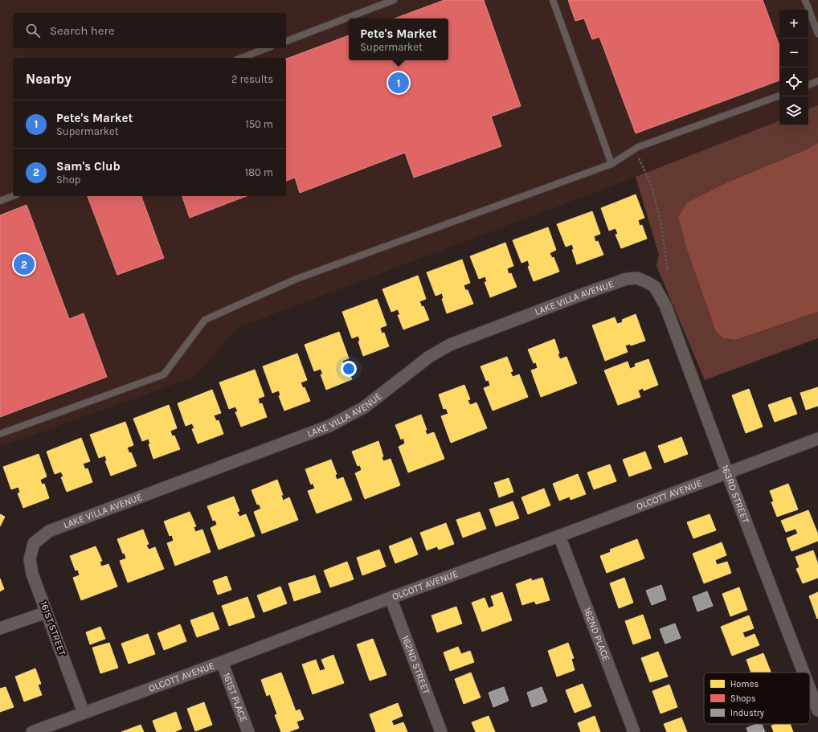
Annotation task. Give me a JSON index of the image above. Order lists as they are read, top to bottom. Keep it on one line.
{"streets":{"street":["LAKE VILLA AVENUE","163RD STREET","OLCOTT AVENUE","161ST STREET","162ND PLACE","162ND STREET","161ST PLACE"]},"crossings":[["LAKE VILLA AVENUE","163RD STREET"],["LAKE VILLA AVENUE","161ST STREET"],["163RD STREET","OLCOTT AVENUE"],["OLCOTT AVENUE","161ST STREET"],["OLCOTT AVENUE","162ND PLACE"],["OLCOTT AVENUE","162ND STREET"],["OLCOTT AVENUE","161ST PLACE"]],"legend":["Homes","Shops","Industry"],"page":{"map_buttons":["+","−"],"search":"Search here","popup":["Pete's Market","Supermarket"],"heading":["Nearby","2 results"],"pins":["1","2"],"list":[{"mark":"1","name":"Pete's Market","note":"Supermarket","value":"150 m"},{"mark":"2","name":"Sam's Club","note":"Shop","value":"180 m"}]}}
